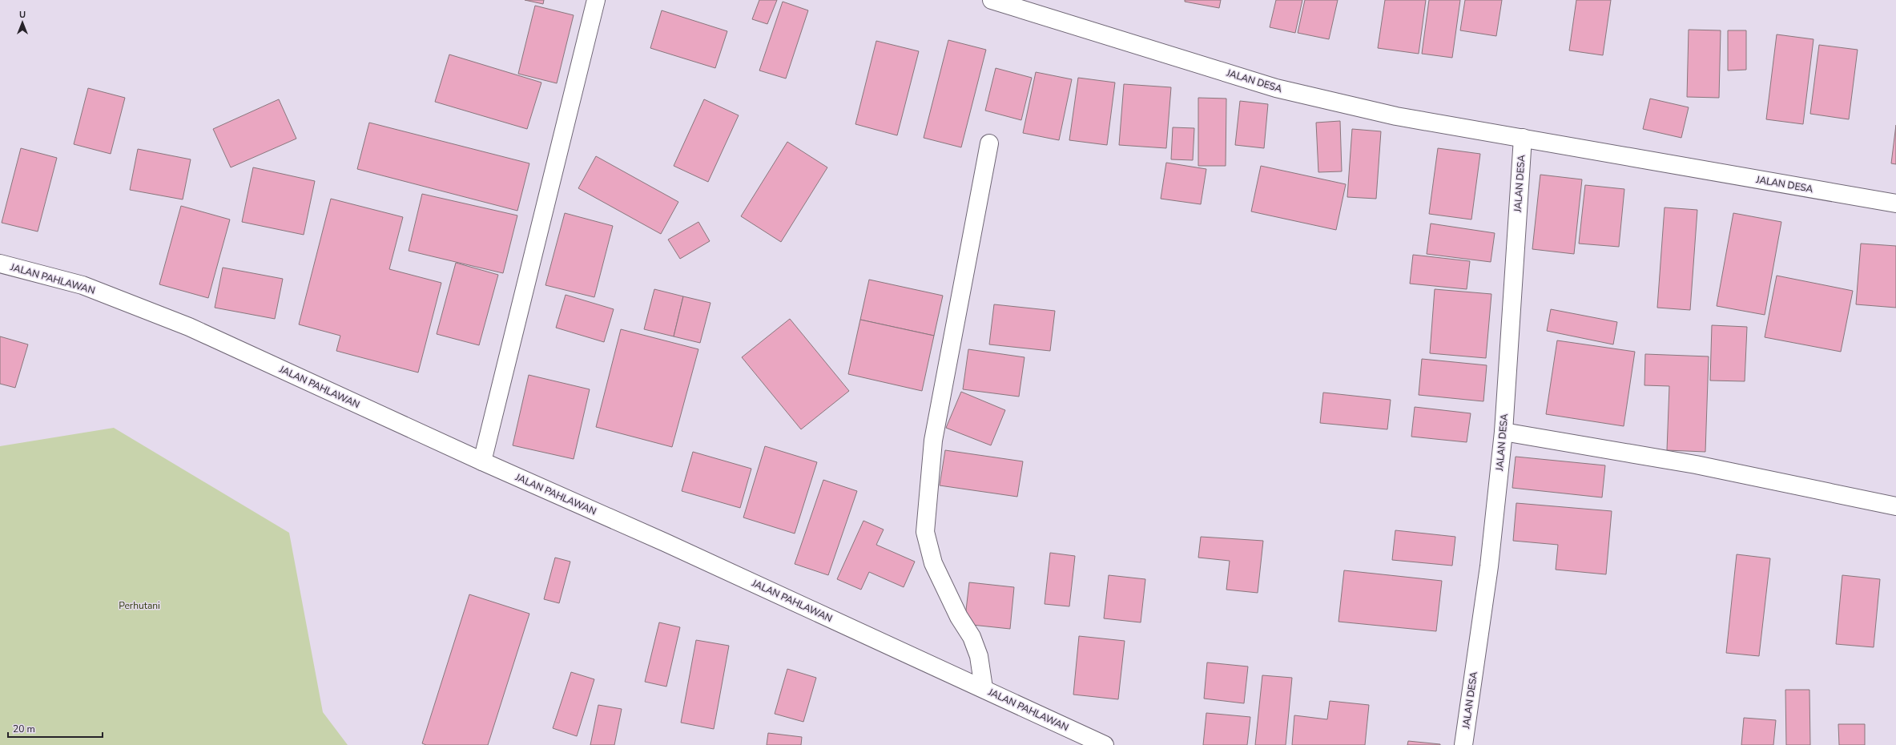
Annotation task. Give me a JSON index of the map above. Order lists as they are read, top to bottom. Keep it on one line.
{"streets":{"main road":["JALAN DESA","JALAN PAHLAWAN"]},"parks":["Perhutani"],"scale_bar":"20 m","north":"top"}
